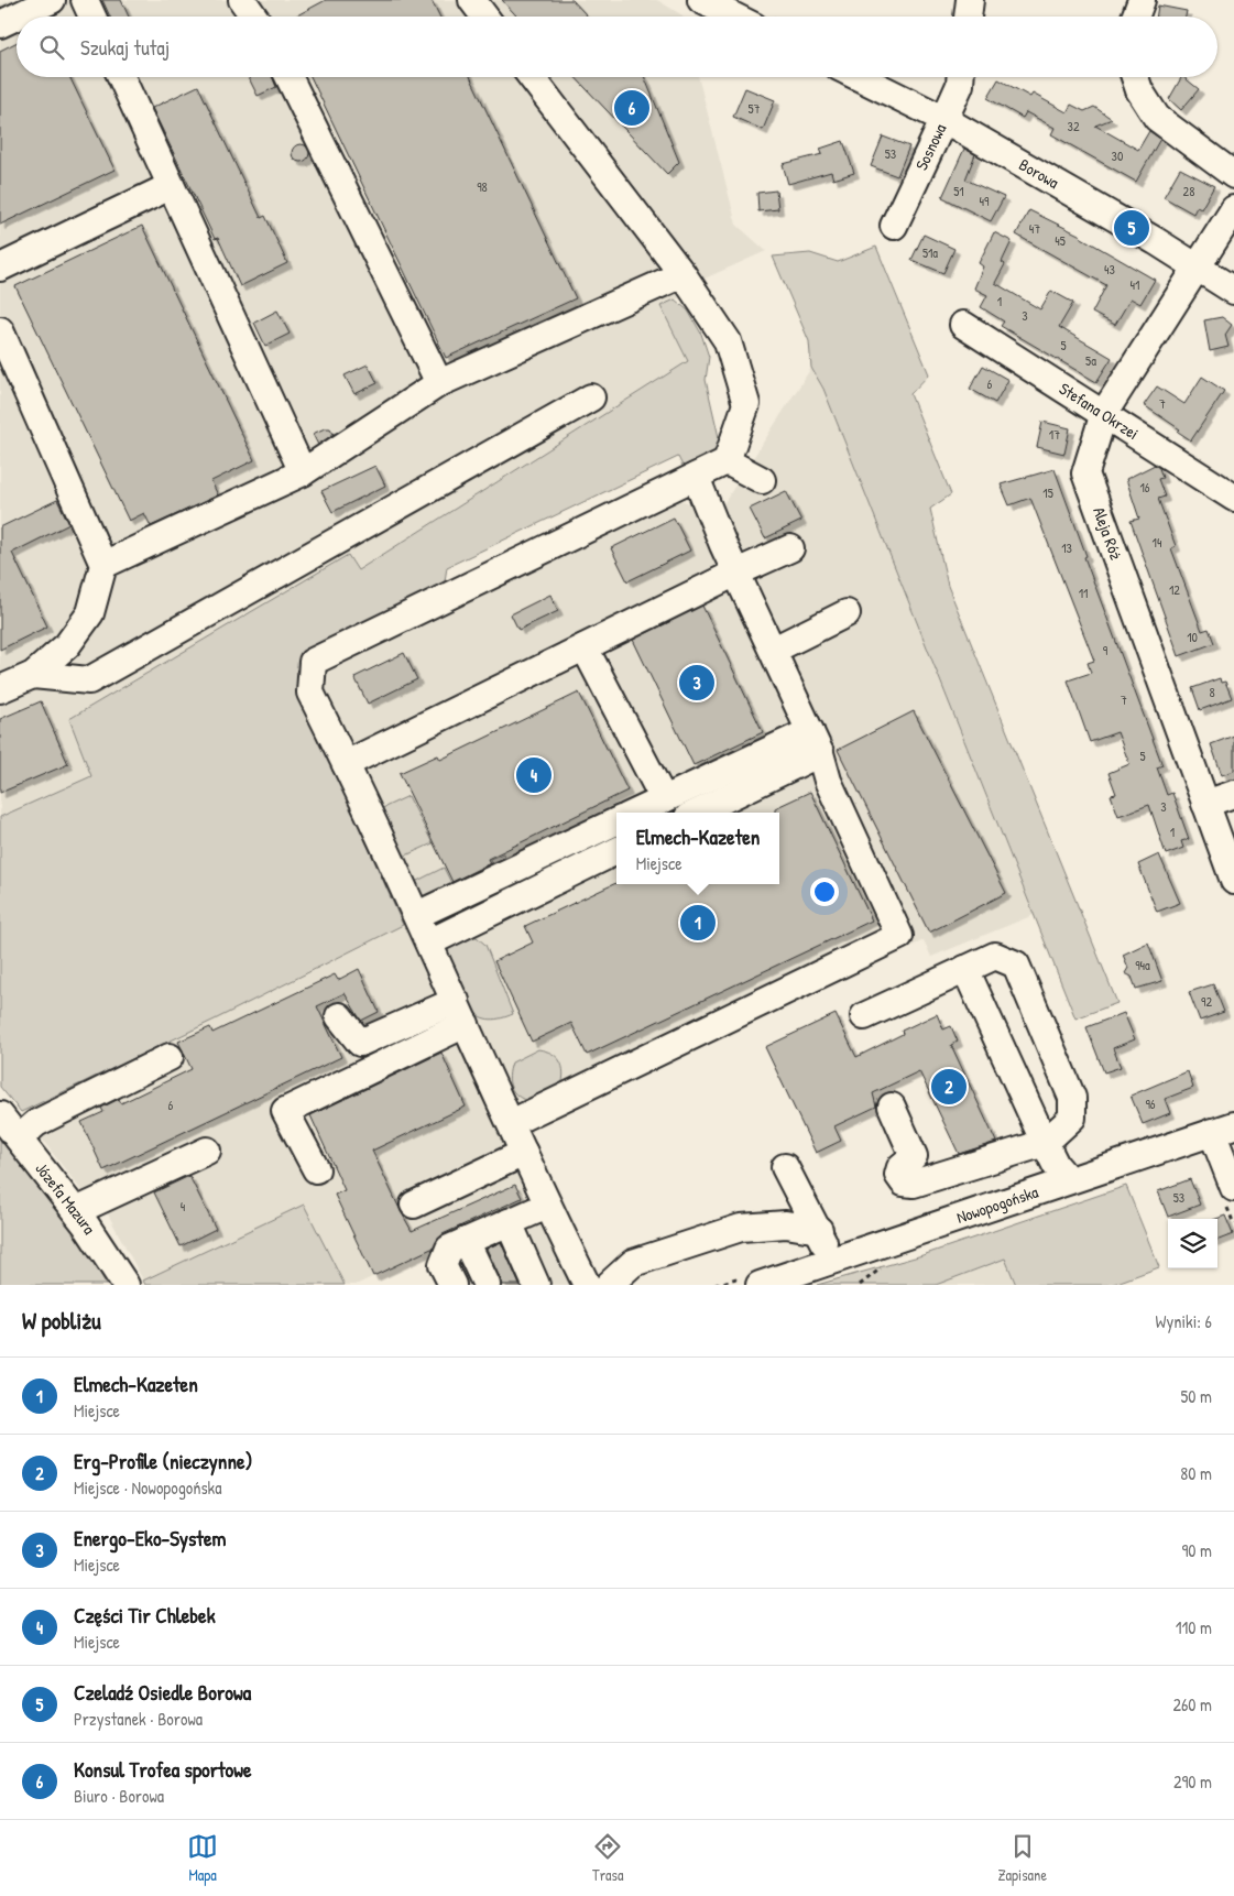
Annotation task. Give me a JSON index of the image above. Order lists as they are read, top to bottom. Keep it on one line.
{"streets":{"street":["Sosnowa","Borowa","Stefana Okrzei","Aleja Róż","Józefa Mazura","Nowopogońska"]},"crossings":[["Sosnowa","Borowa"],["Borowa","Aleja Róż"],["Stefana Okrzei","Aleja Róż"]],"house_numbers":["57","32","53","30","98","51","28","49","47","45","51a","43","41","1","3","5","5a","6","7","17","16","15","14","13","12","11","10","9","8","7","5","3","1","94a","92","96","6","53","4"],"page":{"search":"Szukaj tutaj","pins":["6","5","3","4","1","2"],"popup":["Elmech-Kazeten","Miejsce"],"heading":["W pobliżu","Wyniki: 6"],"list":[{"mark":"1","name":"Elmech-Kazeten","note":"Miejsce","value":"50 m"},{"mark":"2","name":"Erg-Profile (nieczynne)","note":"Miejsce · Nowopogońska","value":"80 m"},{"mark":"3","name":"Energo-Eko-System","note":"Miejsce","value":"90 m"},{"mark":"4","name":"Części Tir Chlebek","note":"Miejsce","value":"110 m"},{"mark":"5","name":"Czeladź Osiedle Borowa","note":"Przystanek · Borowa","value":"260 m"},{"mark":"6","name":"Konsul Trofea sportowe","note":"Biuro · Borowa","value":"290 m"}],"nav":["Mapa","Trasa","Zapisane"]}}
